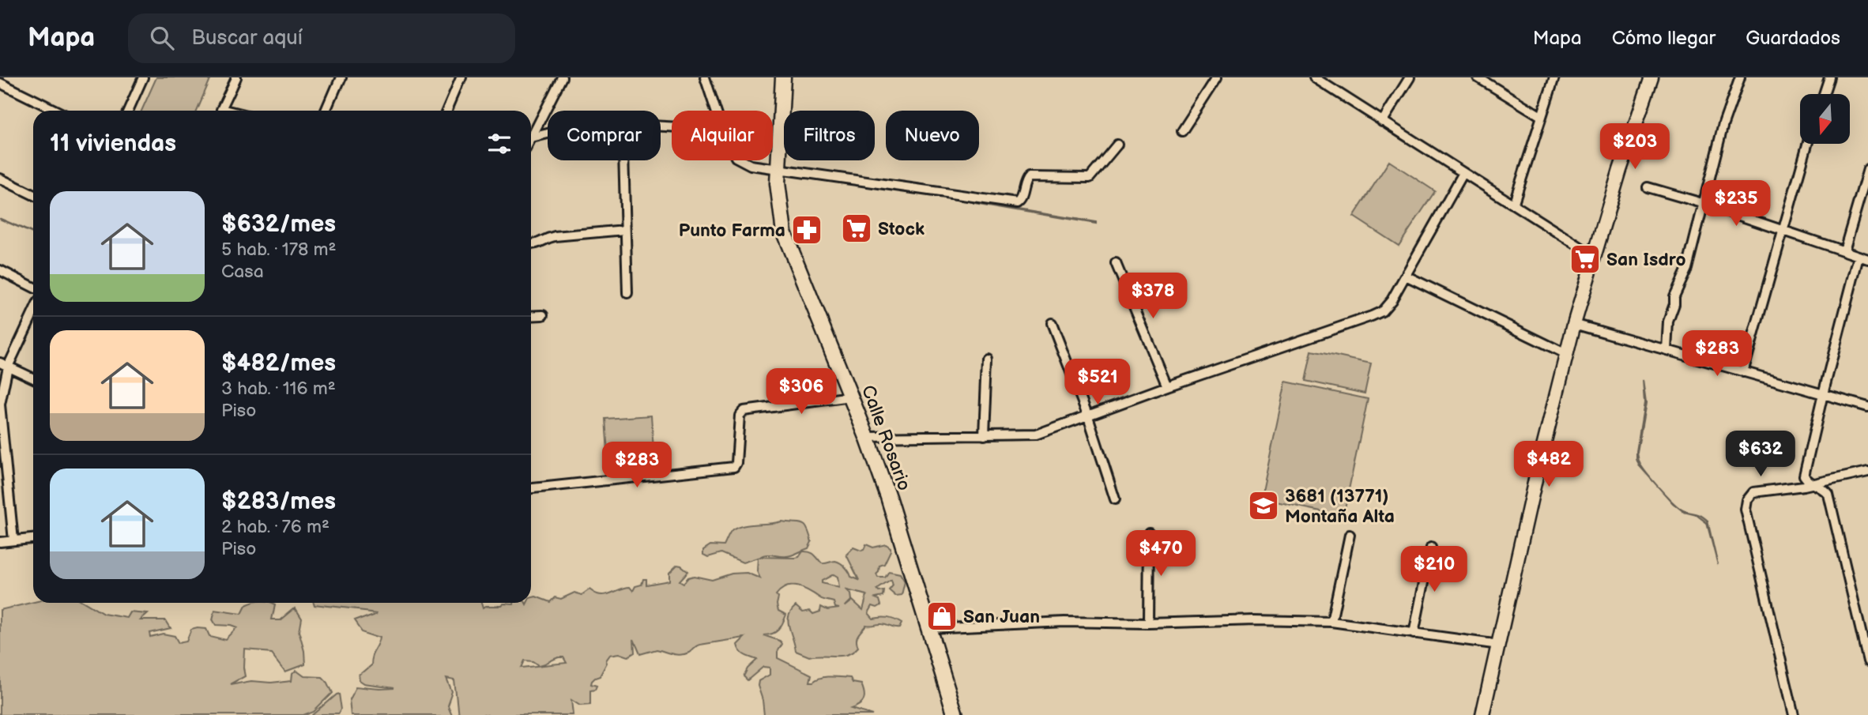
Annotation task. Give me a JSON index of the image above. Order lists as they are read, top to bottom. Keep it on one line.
{"streets":{"main road":["Calle Rosario"]},"places":{"supermarket":["Stock","San Isdro"],"pharmacy":["Punto Farma"],"school or university":["3681 (13771) Montaña Alta"],"shop":["San Juan"]},"north":"bottom","page":{"header":"Mapa","search":"Buscar aquí","nav":["Mapa","Cómo llegar","Guardados"],"chip":["Comprar","Alquilar","Filtros","Nuevo"],"heading":"11 viviendas","price":["$203","$235","$378","$283","$521","$306","$632","$482","$283","$470","$210"],"list":[{"name":"$632/mes","note":"5 hab. · 178 m² · Casa"},{"name":"$482/mes","note":"3 hab. · 116 m² · Piso"},{"name":"$283/mes","note":"2 hab. · 76 m² · Piso"}]}}
